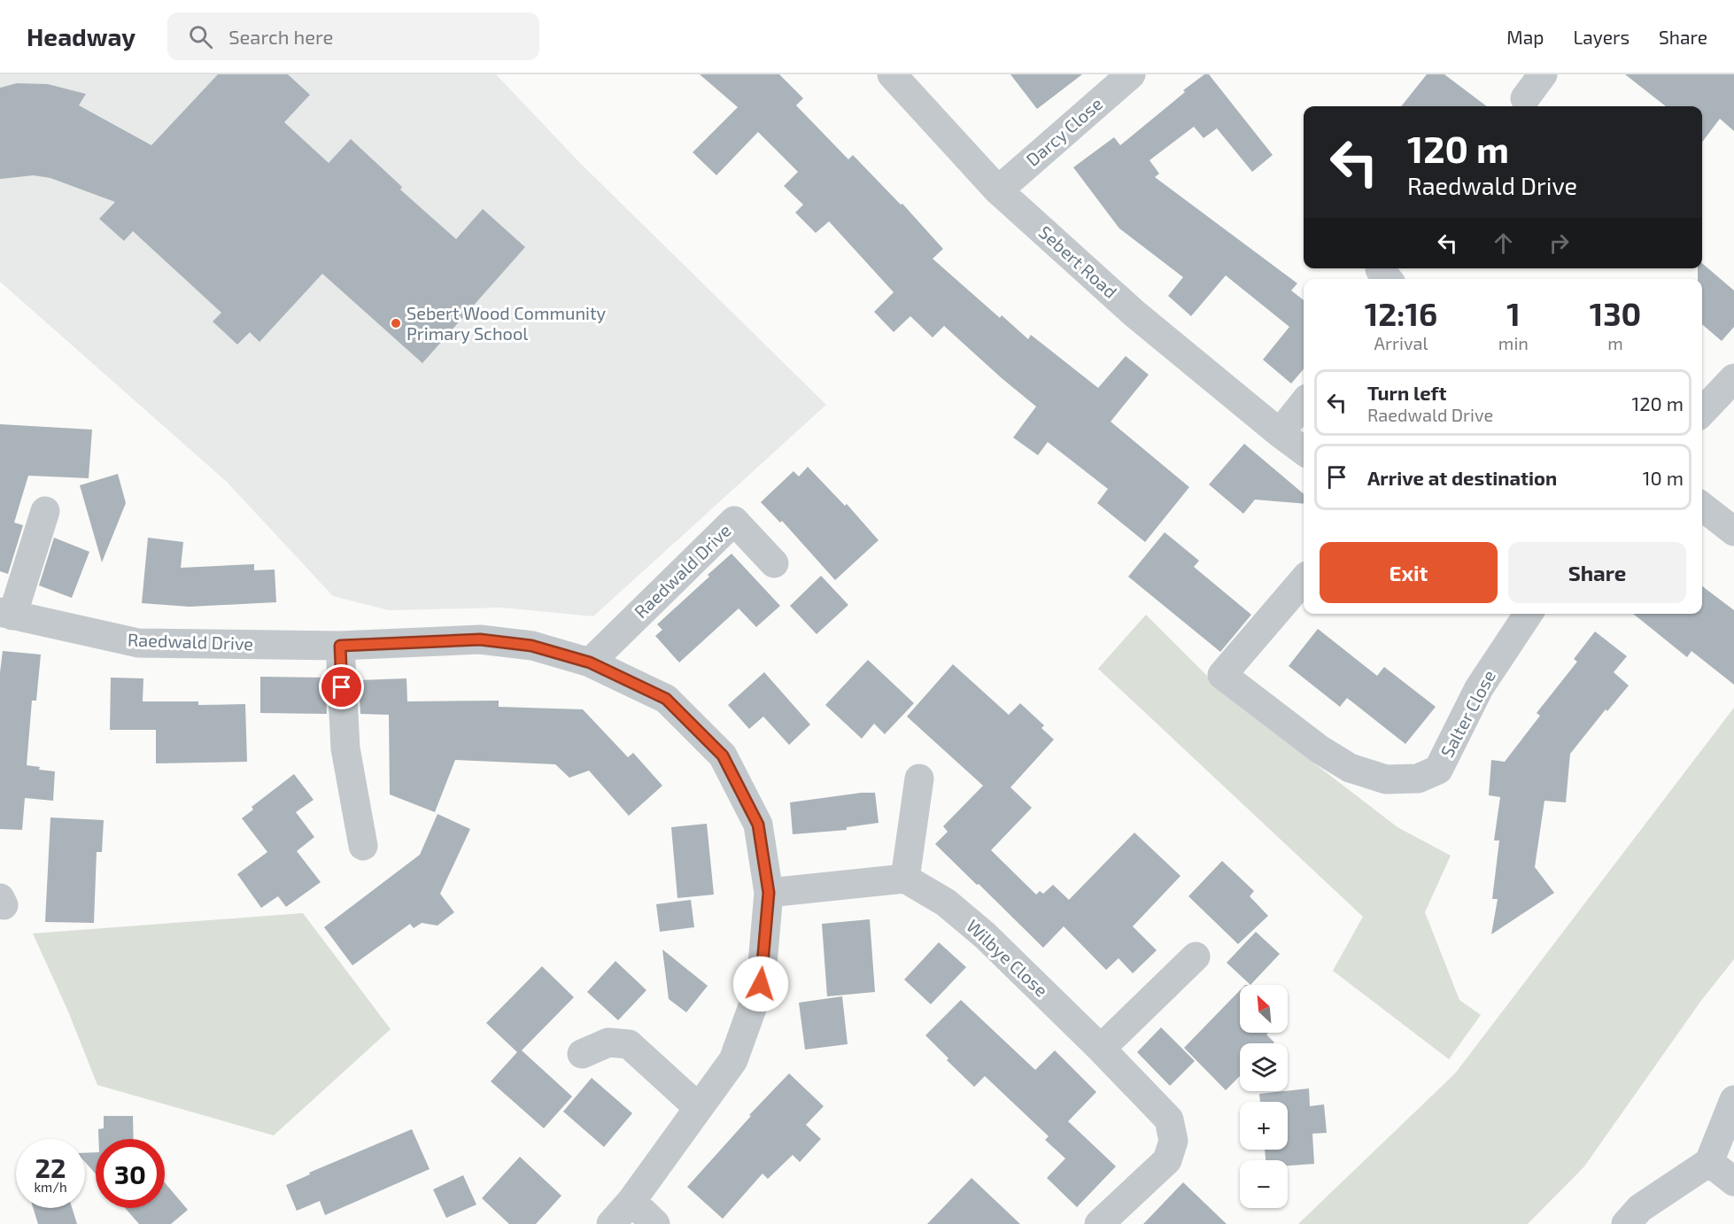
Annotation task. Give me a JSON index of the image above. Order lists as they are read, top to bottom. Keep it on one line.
{"streets":{"street":["Darcy Close","Sebert Road","Raedwald Drive","Salter Close","Wilbye Close"]},"crossings":[["Darcy Close","Sebert Road"]],"places":["Sebert Wood Community Primary School"],"north":"top left","page":{"header":"Headway","search":"Search here","nav":["Map","Layers","Share"],"turn":["120 m","Raedwald Drive"],"eta":["12:16","Arrival","1","min","130","m"],"list":[{"name":"Turn left","note":"Raedwald Drive","value":"120 m"},{"name":"Arrive at destination","value":"10 m"}],"buttons":["Exit","Share"],"map_buttons":["+","−"],"speed":"22 km/h","limit":"30"}}
